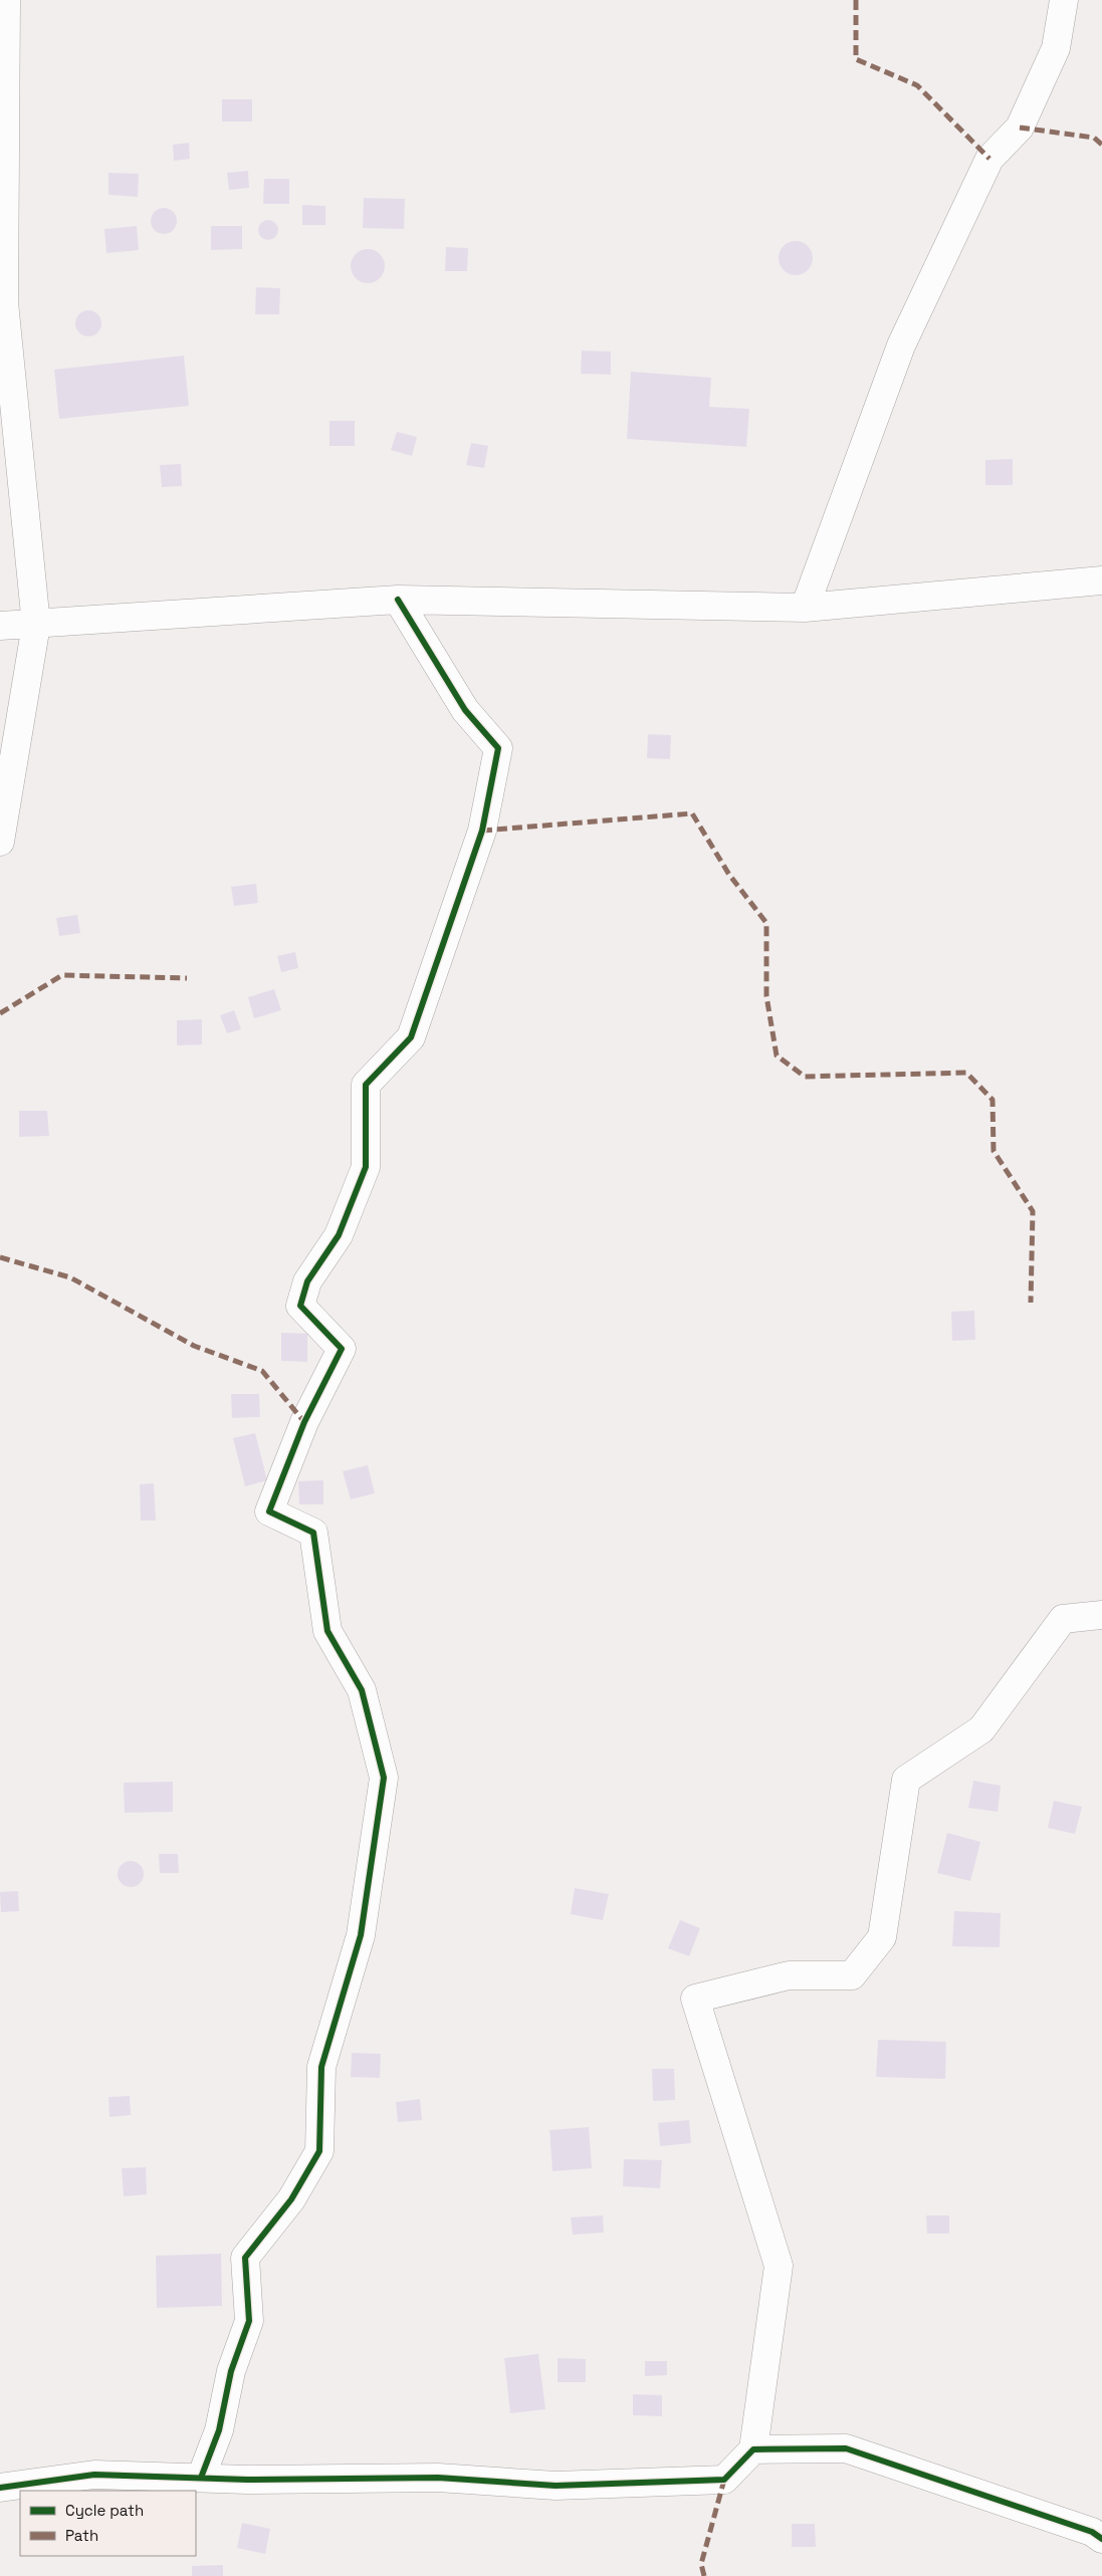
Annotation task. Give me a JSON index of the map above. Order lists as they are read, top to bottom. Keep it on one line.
{"legend":["Cycle path","Path"]}
